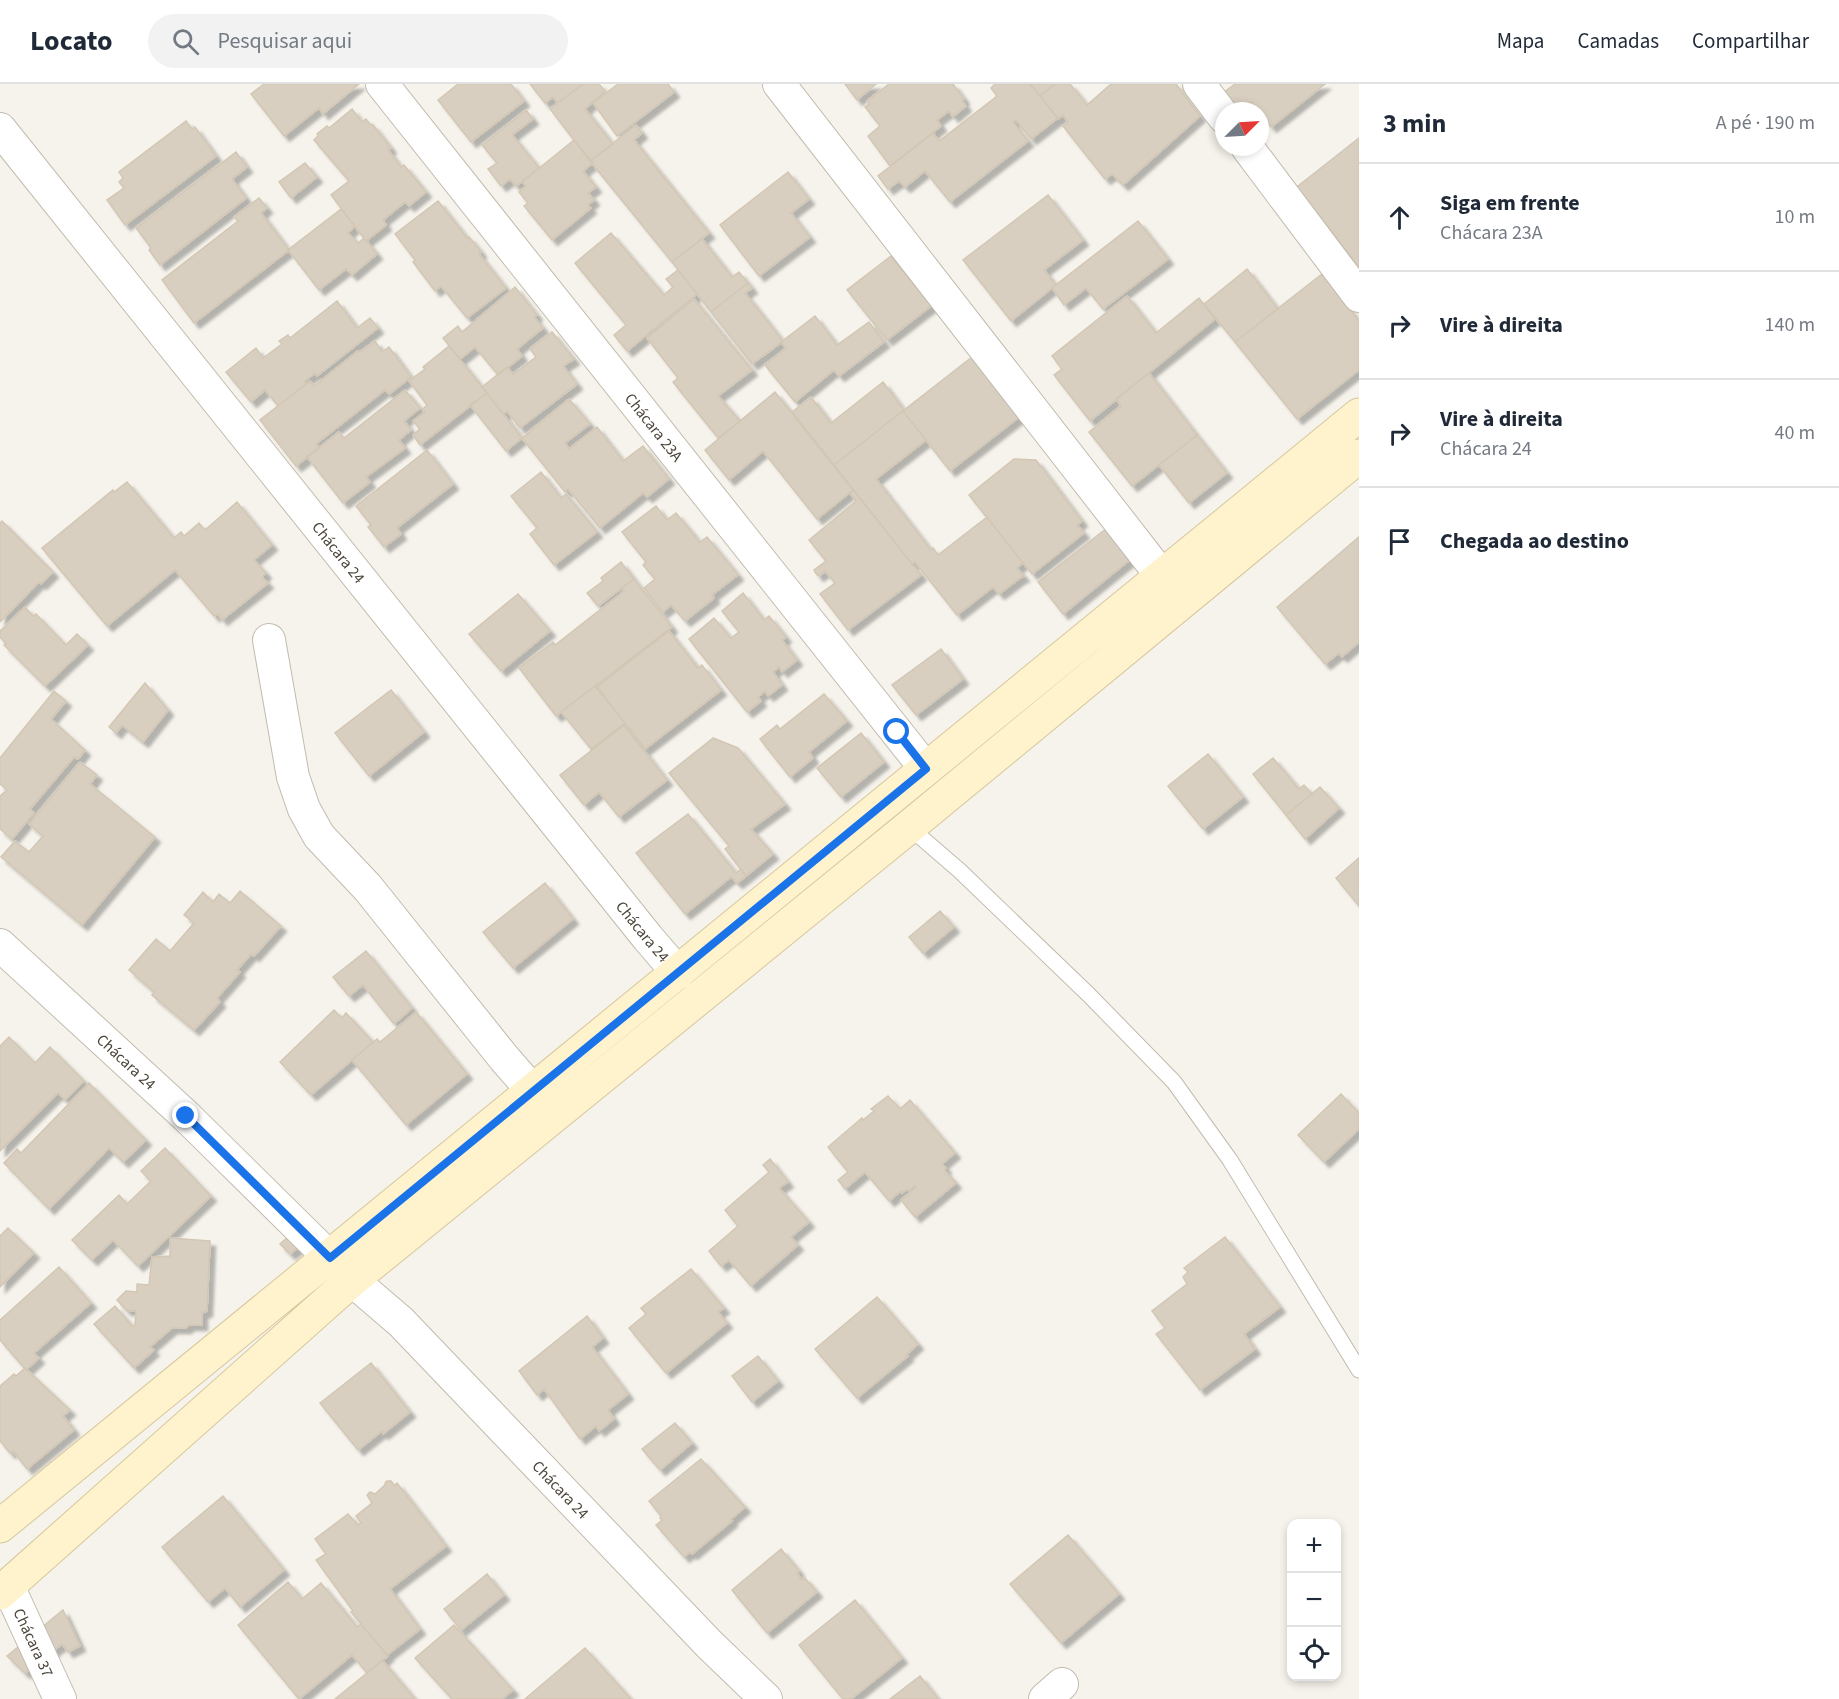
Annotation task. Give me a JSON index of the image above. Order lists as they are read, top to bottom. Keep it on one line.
{"streets":{"street":["Chácara 23A","Chácara 24","Chácara 37"]},"north":"top right","page":{"header":"Locato","search":"Pesquisar aqui","nav":["Mapa","Camadas","Compartilhar"],"heading":["3 min","A pé · 190 m"],"list":[["Siga em frente","Chácara 23A","10 m"],["Vire à direita","140 m"],["Vire à direita","Chácara 24","40 m"],"Chegada ao destino"],"map_buttons":["+","−"]}}
